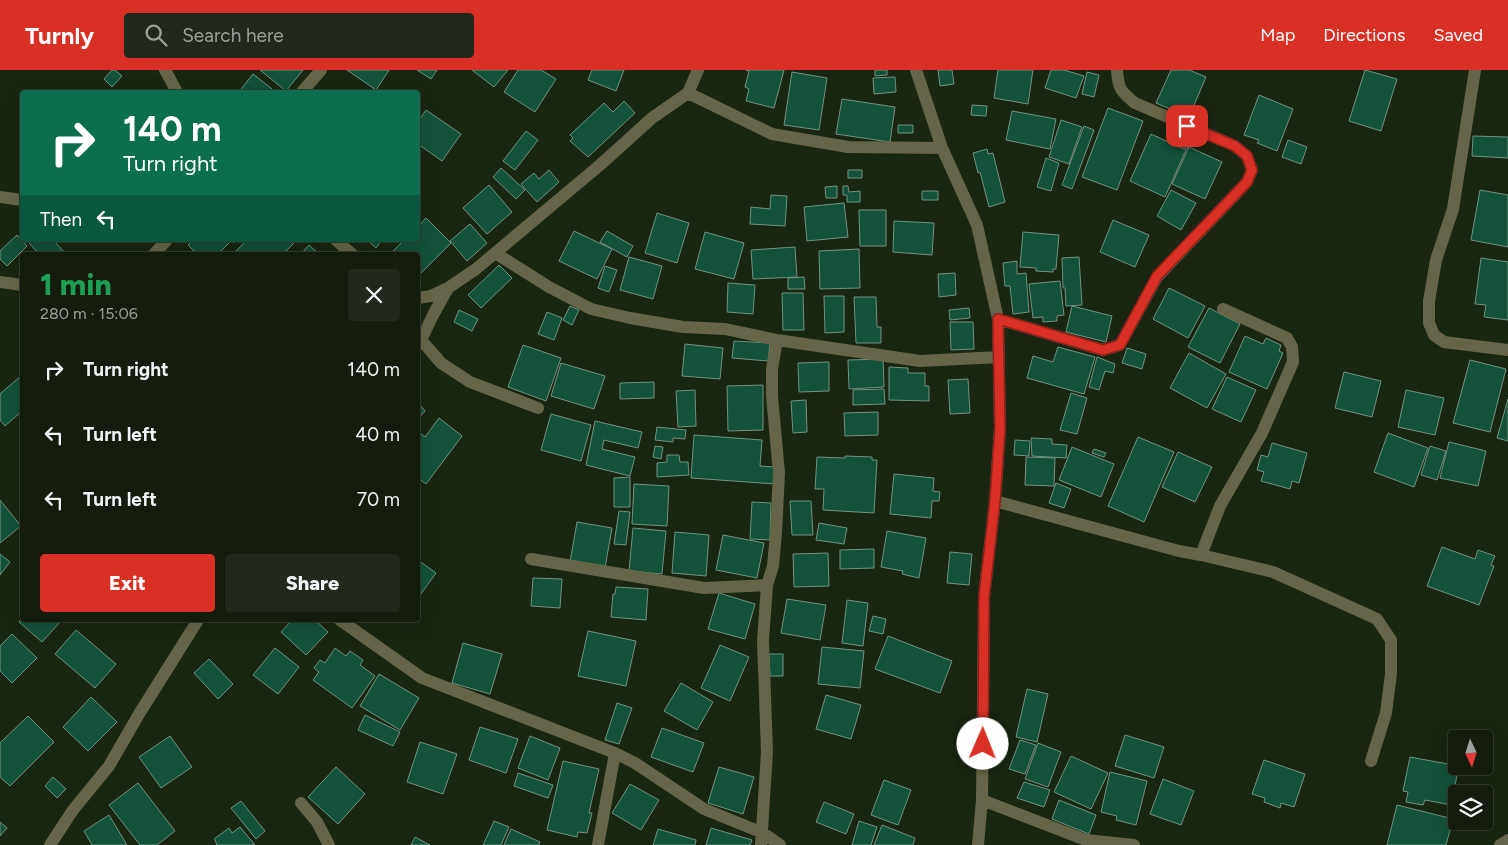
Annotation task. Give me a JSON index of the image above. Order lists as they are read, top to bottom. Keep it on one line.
{"north":"bottom","page":{"header":"Turnly","search":"Search here","nav":["Map","Directions","Saved"],"turn":["140 m","Turn right"],"then":"Then","heading":["1 min","280 m · 15:06"],"list":[{"name":"Turn right","value":"140 m"},{"name":"Turn left","value":"40 m"},{"name":"Turn left","value":"70 m"}],"buttons":["Exit","Share"]}}
